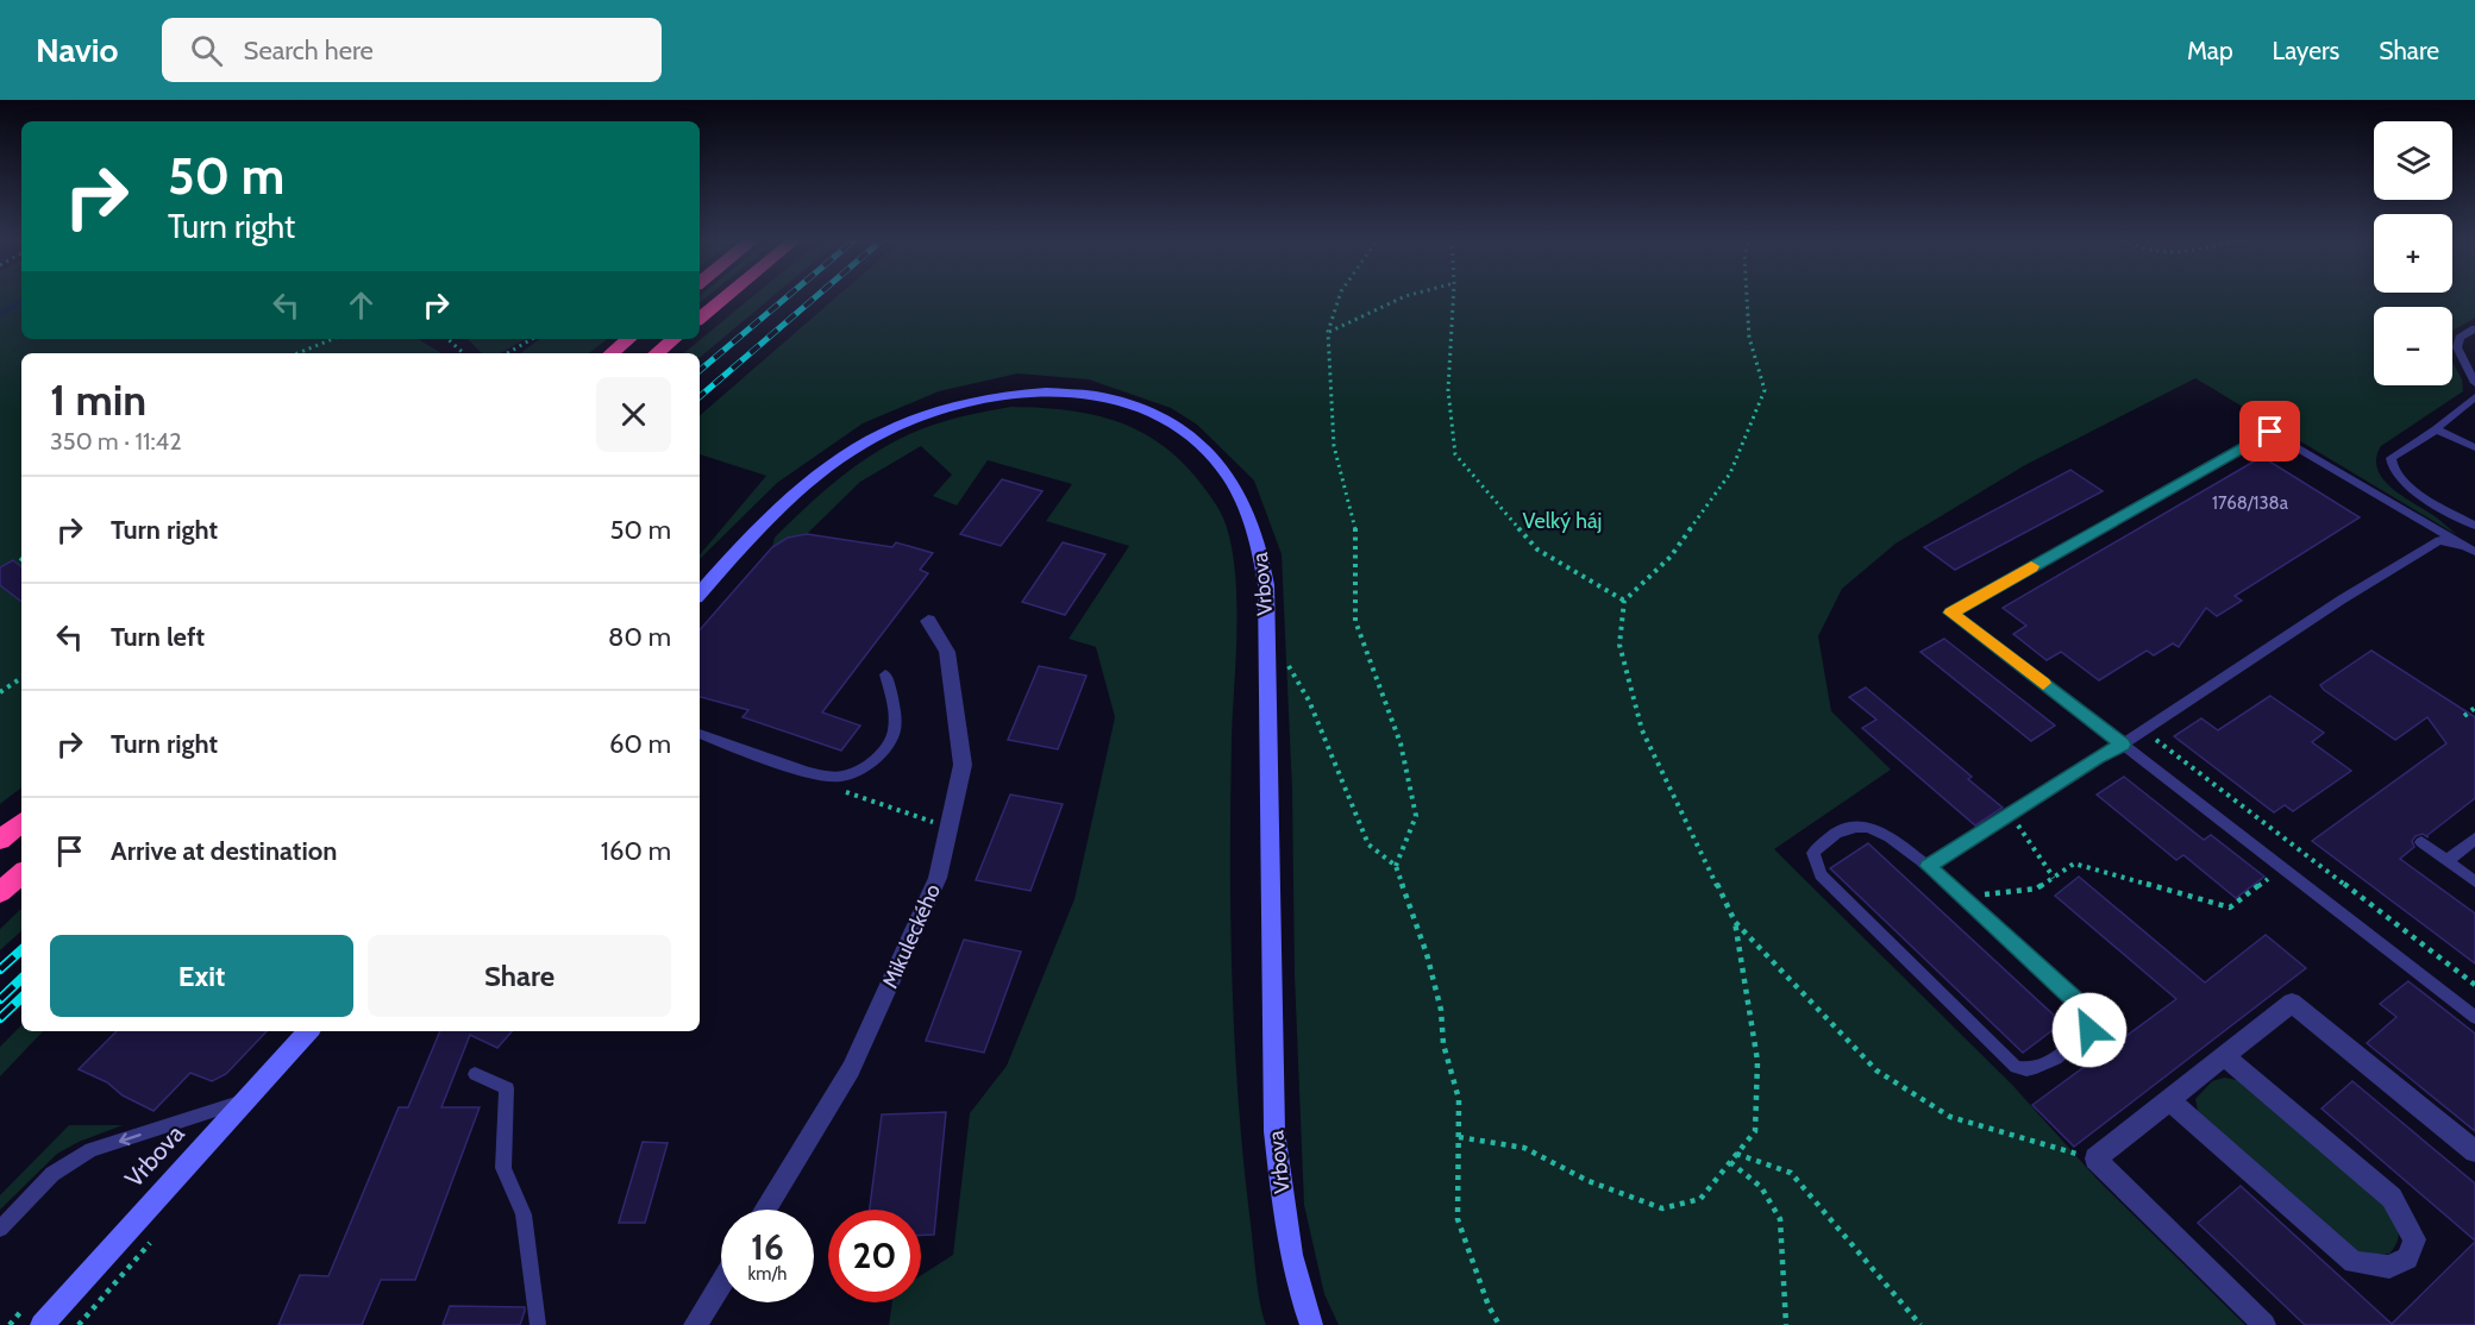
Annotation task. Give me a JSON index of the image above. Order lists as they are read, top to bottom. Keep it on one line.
{"streets":{"main road":["Vrbova"],"street":["Mikuleckého"]},"parks":["Velký háj"],"house_numbers":["1768/138a"],"page":{"header":"Navio","search":"Search here","nav":["Map","Layers","Share"],"map_buttons":["+","−"],"turn":["50 m","Turn right"],"heading":["1 min","350 m · 11:42"],"list":[{"name":"Turn right","value":"50 m"},{"name":"Turn left","value":"80 m"},{"name":"Turn right","value":"60 m"},{"name":"Arrive at destination","value":"160 m"}],"buttons":["Exit","Share"],"speed":"16 km/h","limit":"20"}}
